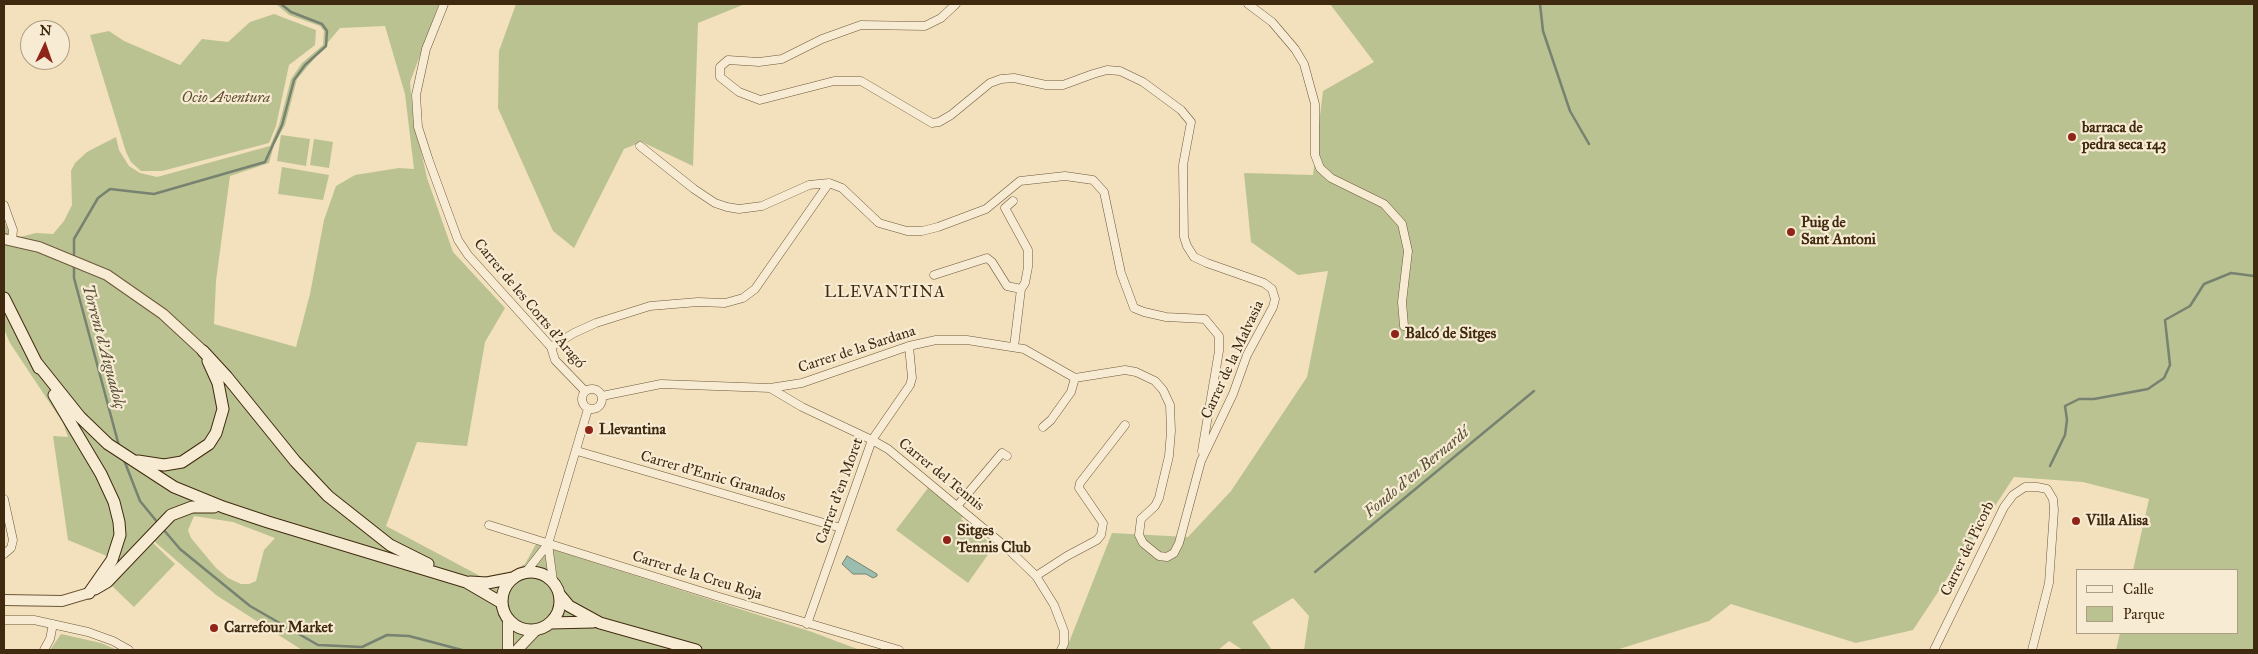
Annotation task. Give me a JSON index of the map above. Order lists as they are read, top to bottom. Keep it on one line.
{"streets":{"street":["Carrer de les Corts d'Aragó","Carrer de la Sardana","Carrer de la Malvasia","Carrer del Tennis","Carrer d'Enric Granados","Carrer d'en Moret","Carrer del Picorb","Carrer de la Creu Roja"]},"crossings":[["Carrer de les Corts d'Aragó","Carrer de la Sardana"],["Carrer de la Sardana","Carrer de la Malvasia"],["Carrer de la Sardana","Carrer del Tennis"],["Carrer de la Sardana","Carrer d'en Moret"],["Carrer del Tennis","Carrer d'en Moret"],["Carrer d'Enric Granados","Carrer d'en Moret"],["Carrer d'en Moret","Carrer de la Creu Roja"]],"districts":["LLEVANTINA"],"water":["Torrent d'Aiguadolç","Fondo d'en Bernardí"],"parks":["Ocio Aventura"],"places":["barraca de pedra seca 143","Puig de Sant Antoni","Balcó de Sitges","Llevantina","Villa Alisa","Sitges Tennis Club","Carrefour Market"],"legend":["Calle","Parque"],"north":"top"}
